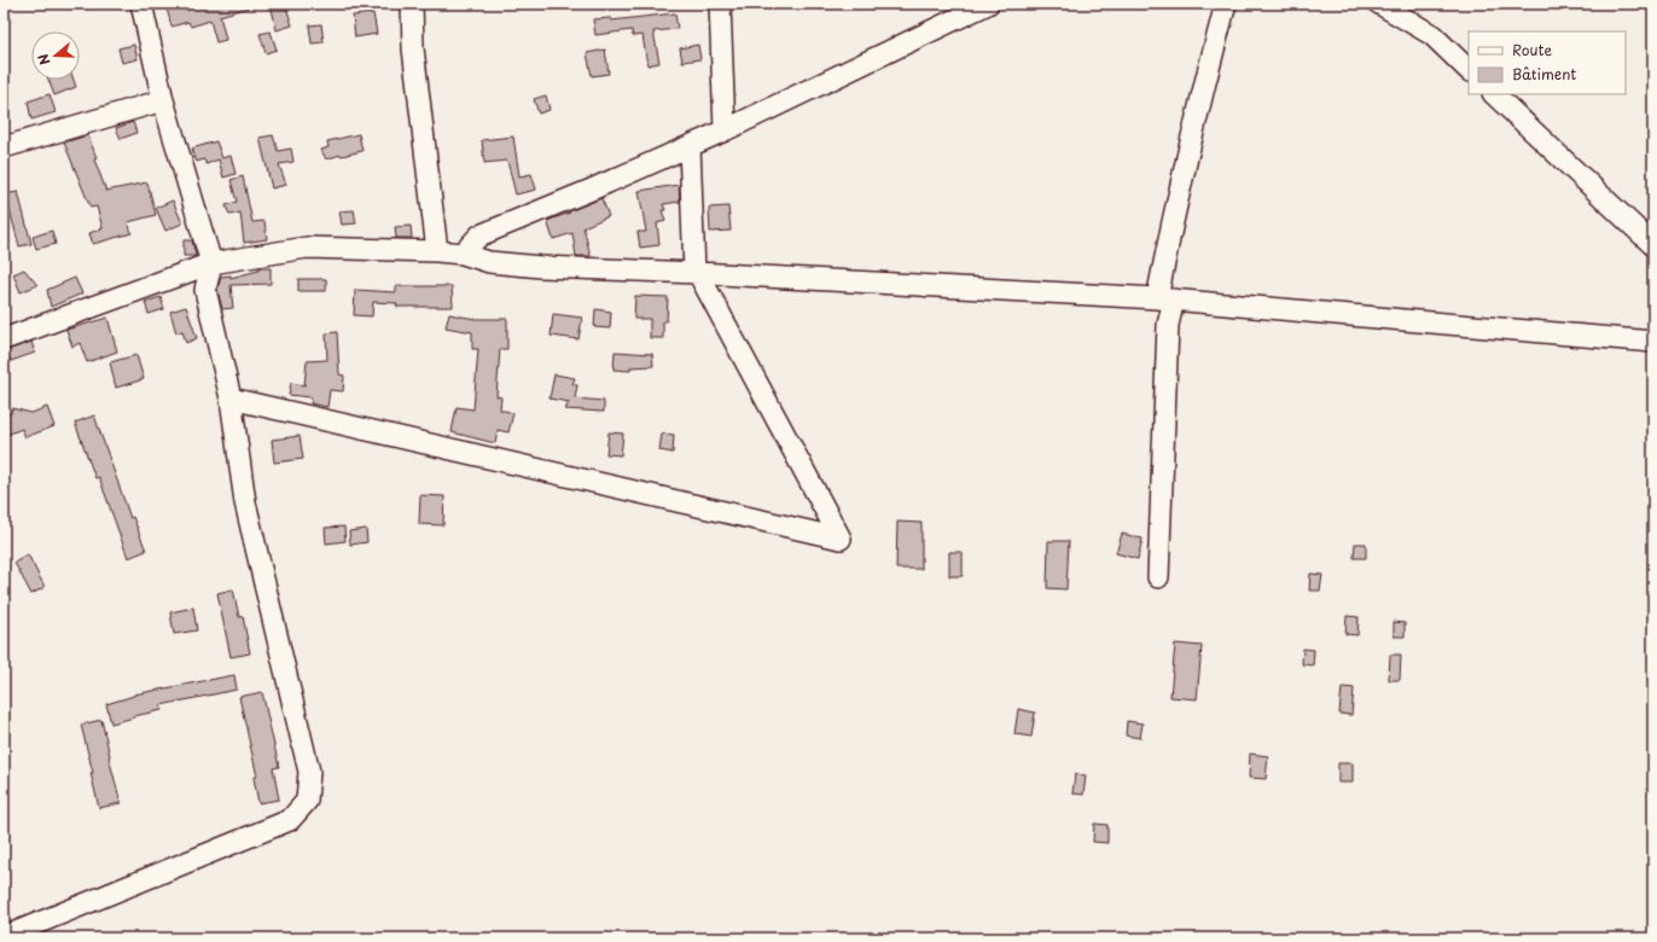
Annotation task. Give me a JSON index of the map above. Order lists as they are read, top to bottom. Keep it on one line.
{"legend":["Route","Bâtiment"],"north":"left"}
